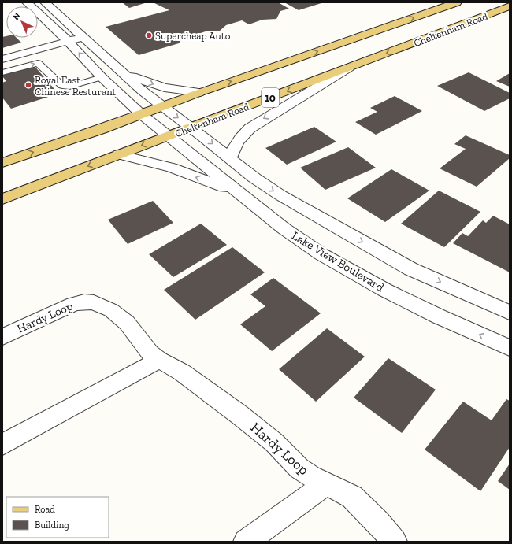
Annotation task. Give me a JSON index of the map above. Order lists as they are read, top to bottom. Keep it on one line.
{"streets":{"main road":["Cheltenham Road","10"],"street":["Lake View Boulevard","Hardy Loop"]},"crossings":[["Cheltenham Road","Lake View Boulevard"]],"places":["Supercheap Auto","Royal East Chinese Resturant"],"legend":["Road","Building"],"north":"top left"}
